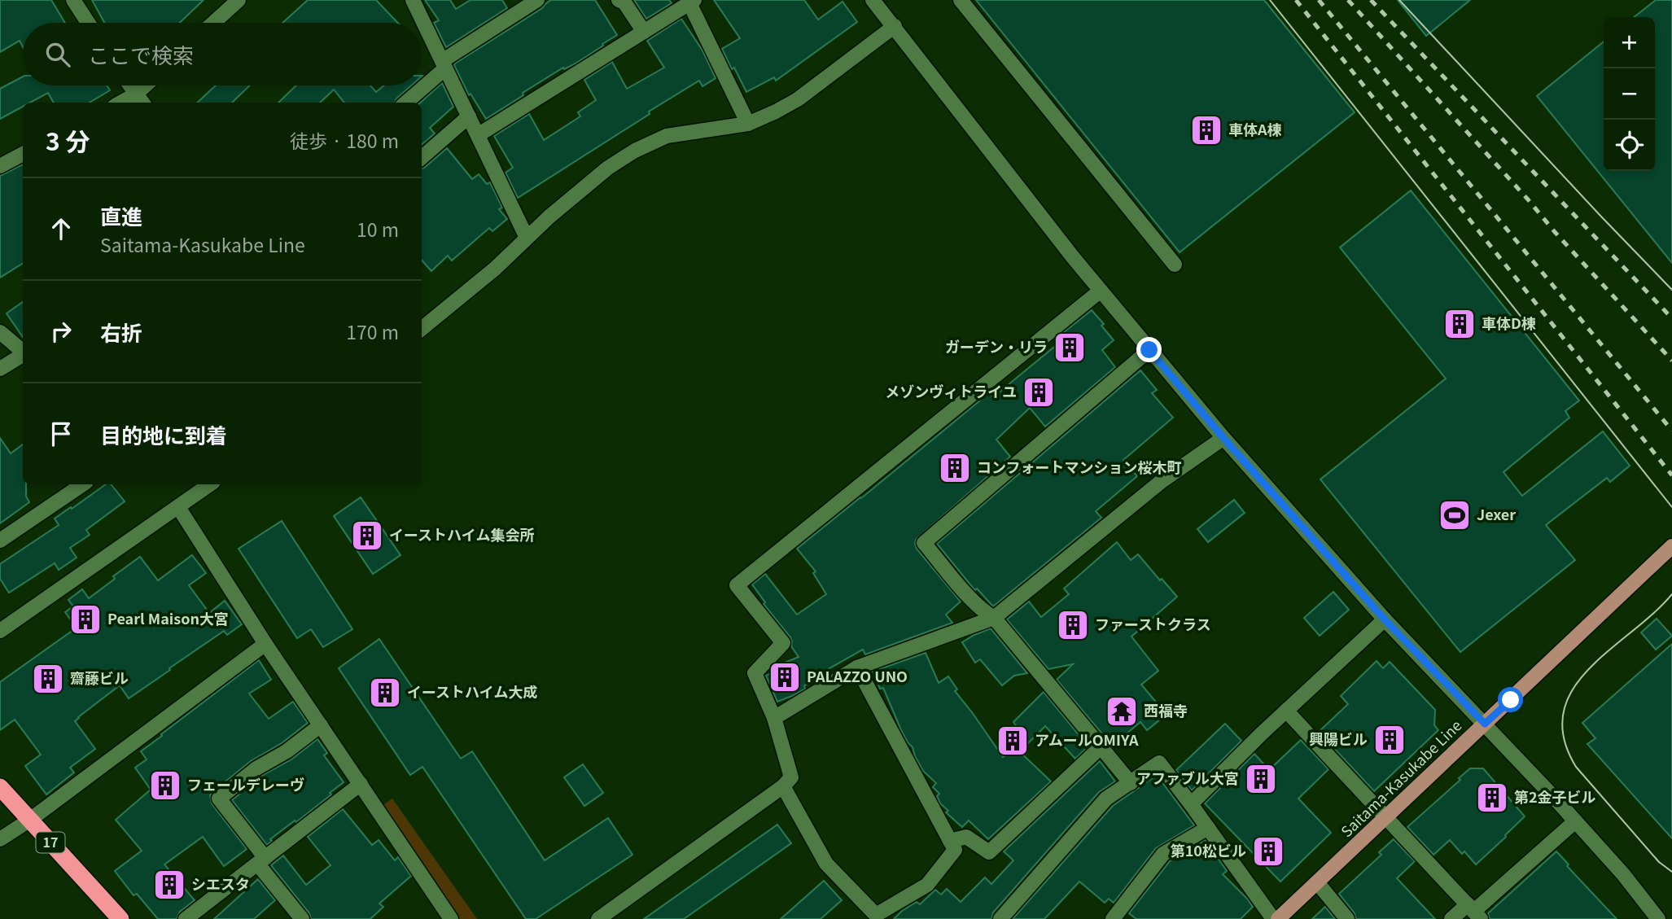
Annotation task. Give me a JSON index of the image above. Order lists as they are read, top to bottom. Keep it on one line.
{"streets":{"highway":["17"],"main road":["Saitama-Kasukabe Line"]},"places":{"building":["車体A棟","車体D棟","ガーデン・リラ","メゾンヴィトライユ","コンフォートマンション桜木町","イーストハイム集会所","Pearl Maison大宮","ファーストクラス","PALAZZO UNO","齋藤ビル","イーストハイム大成","興陽ビル","アムールOMIYA","アファブル大宮","フェールデレーヴ","第2金子ビル","第10松ビル","シエスタ"],"sports":["Jexer"],"temple":["西福寺"]},"page":{"map_buttons":["+","−"],"search":"ここで検索","heading":["3 分","徒歩 · 180 m"],"list":[["直進","Saitama-Kasukabe Line","10 m"],["右折","170 m"],"目的地に到着"]}}
